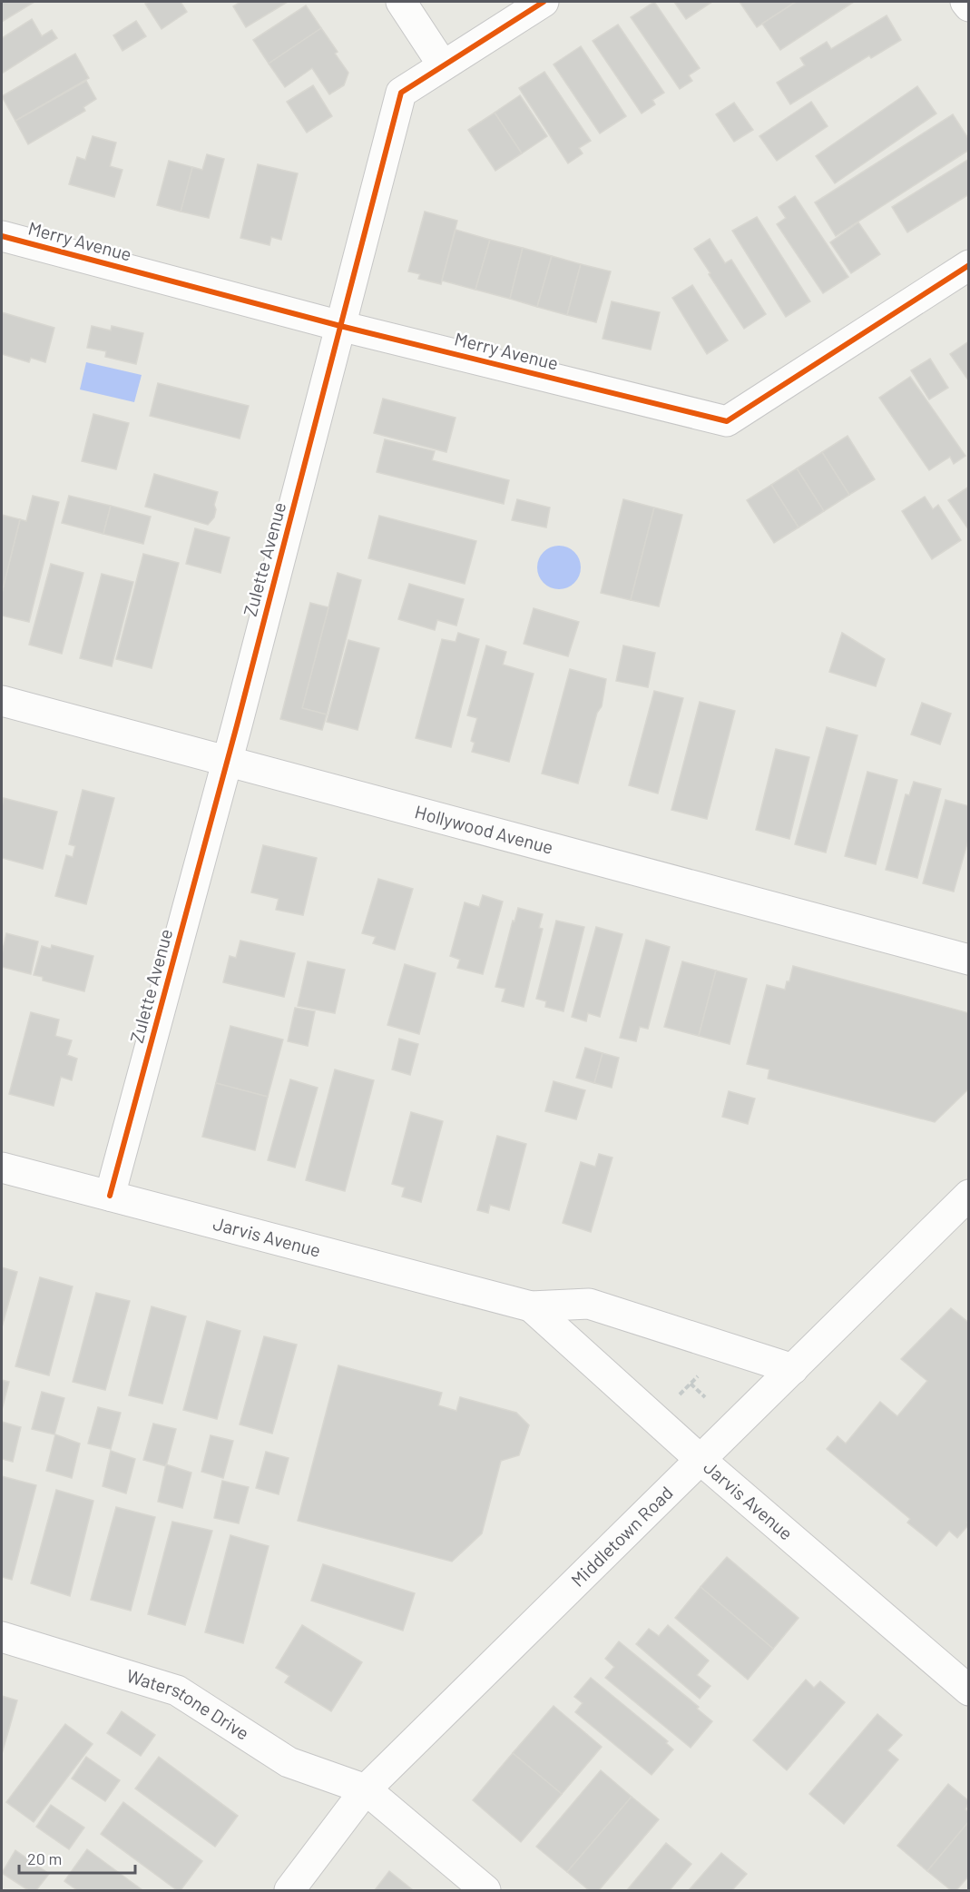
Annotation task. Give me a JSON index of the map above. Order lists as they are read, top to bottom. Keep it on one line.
{"streets":{"street":["Merry Avenue","Zulette Avenue","Hollywood Avenue","Jarvis Avenue","Middletown Road","Waterstone Drive"]},"crossings":[["Merry Avenue","Zulette Avenue"],["Zulette Avenue","Hollywood Avenue"],["Zulette Avenue","Jarvis Avenue"],["Jarvis Avenue","Middletown Road"],["Middletown Road","Waterstone Drive"]],"scale_bar":"20 m"}
